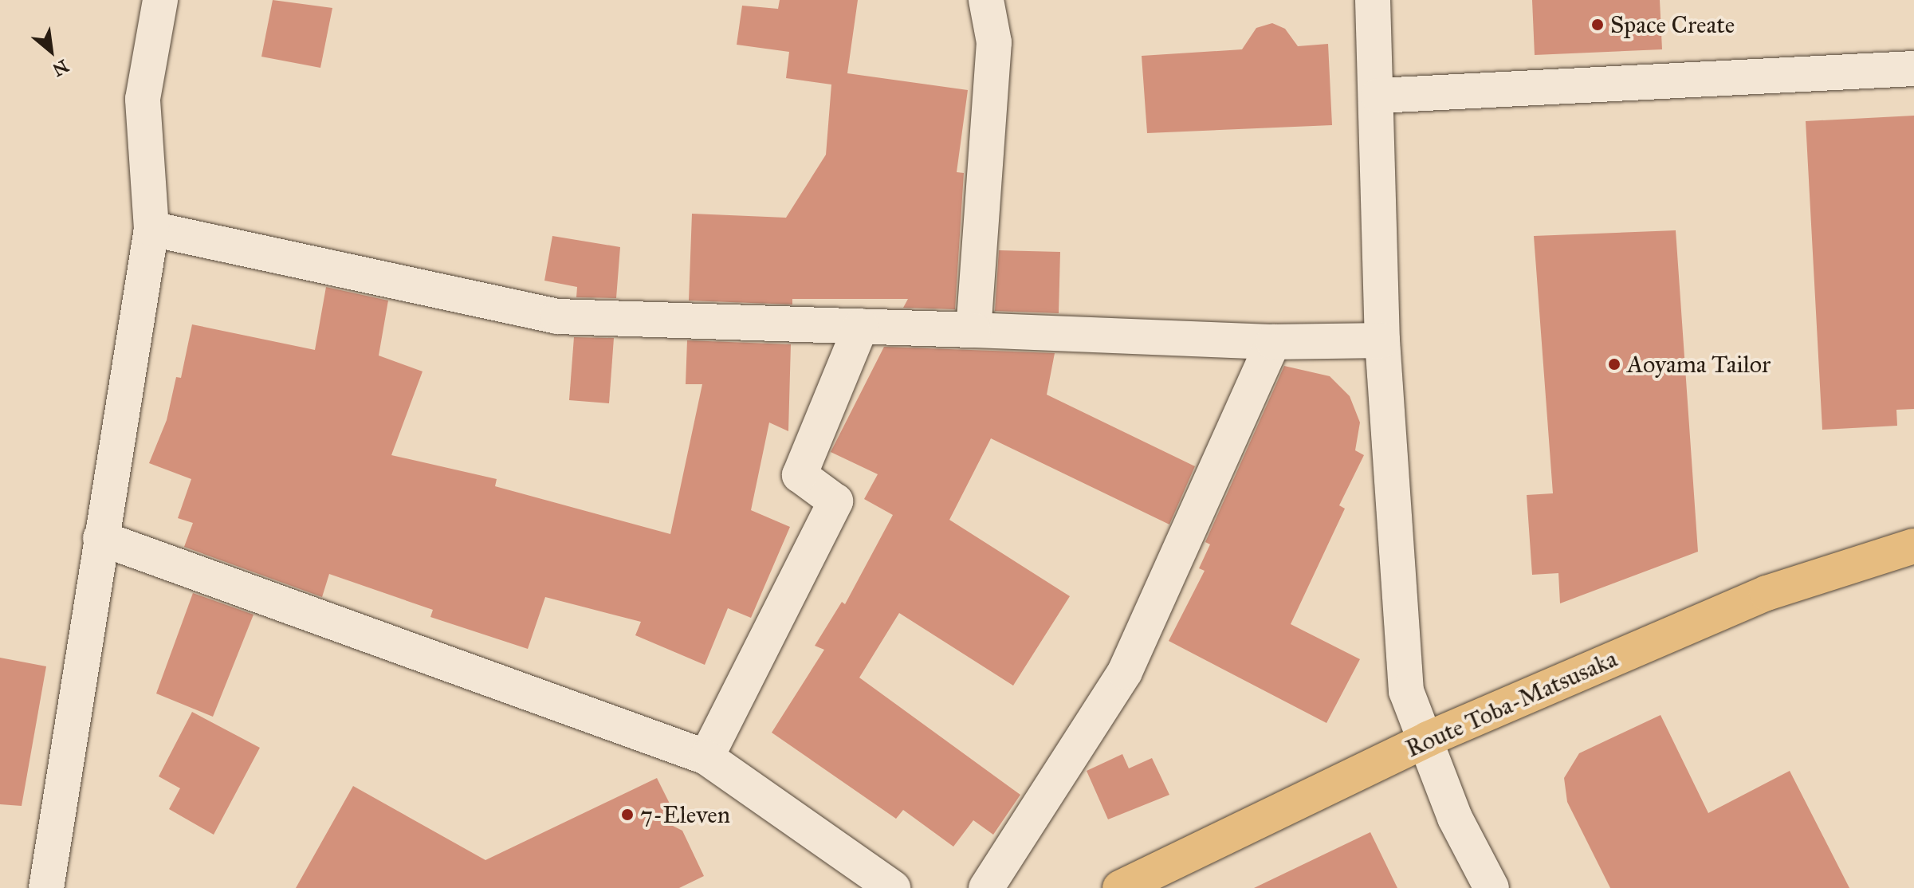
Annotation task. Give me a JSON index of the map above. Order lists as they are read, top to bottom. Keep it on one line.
{"streets":{"main road":["Route Toba-Matsusaka"]},"places":["Space Create","Aoyama Tailor","7-Eleven"],"north":"bottom right"}
